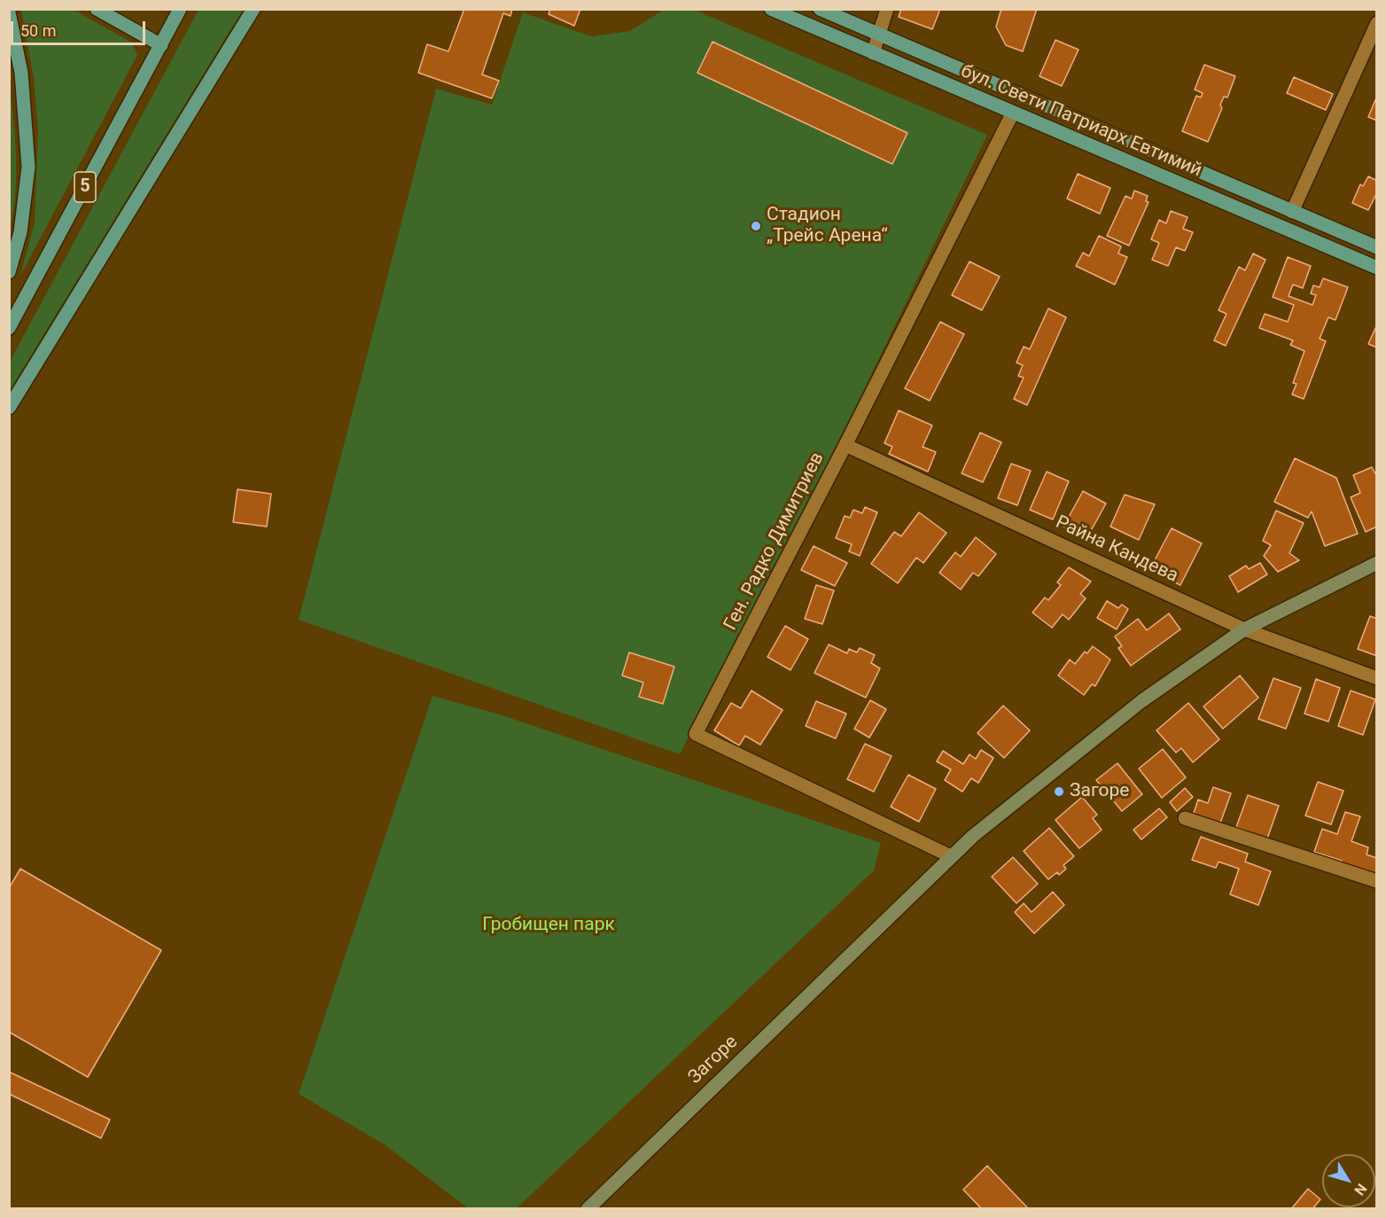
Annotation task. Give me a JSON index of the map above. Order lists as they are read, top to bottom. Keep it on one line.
{"streets":{"main road":["бул. Свети Патриарх Евтимий","5"],"street":["Ген. Радко Димитриев","Райна Кандева","Загоре"]},"crossings":[["бул. Свети Патриарх Евтимий","Ген. Радко Димитриев"],["Ген. Радко Димитриев","Райна Кандева"],["Ген. Радко Димитриев","Загоре"],["Райна Кандева","Загоре"]],"parks":["Гробищен парк"],"places":["Стадион „Трейс Арена“","Загоре"],"scale_bar":"50 m","north":"bottom right"}
